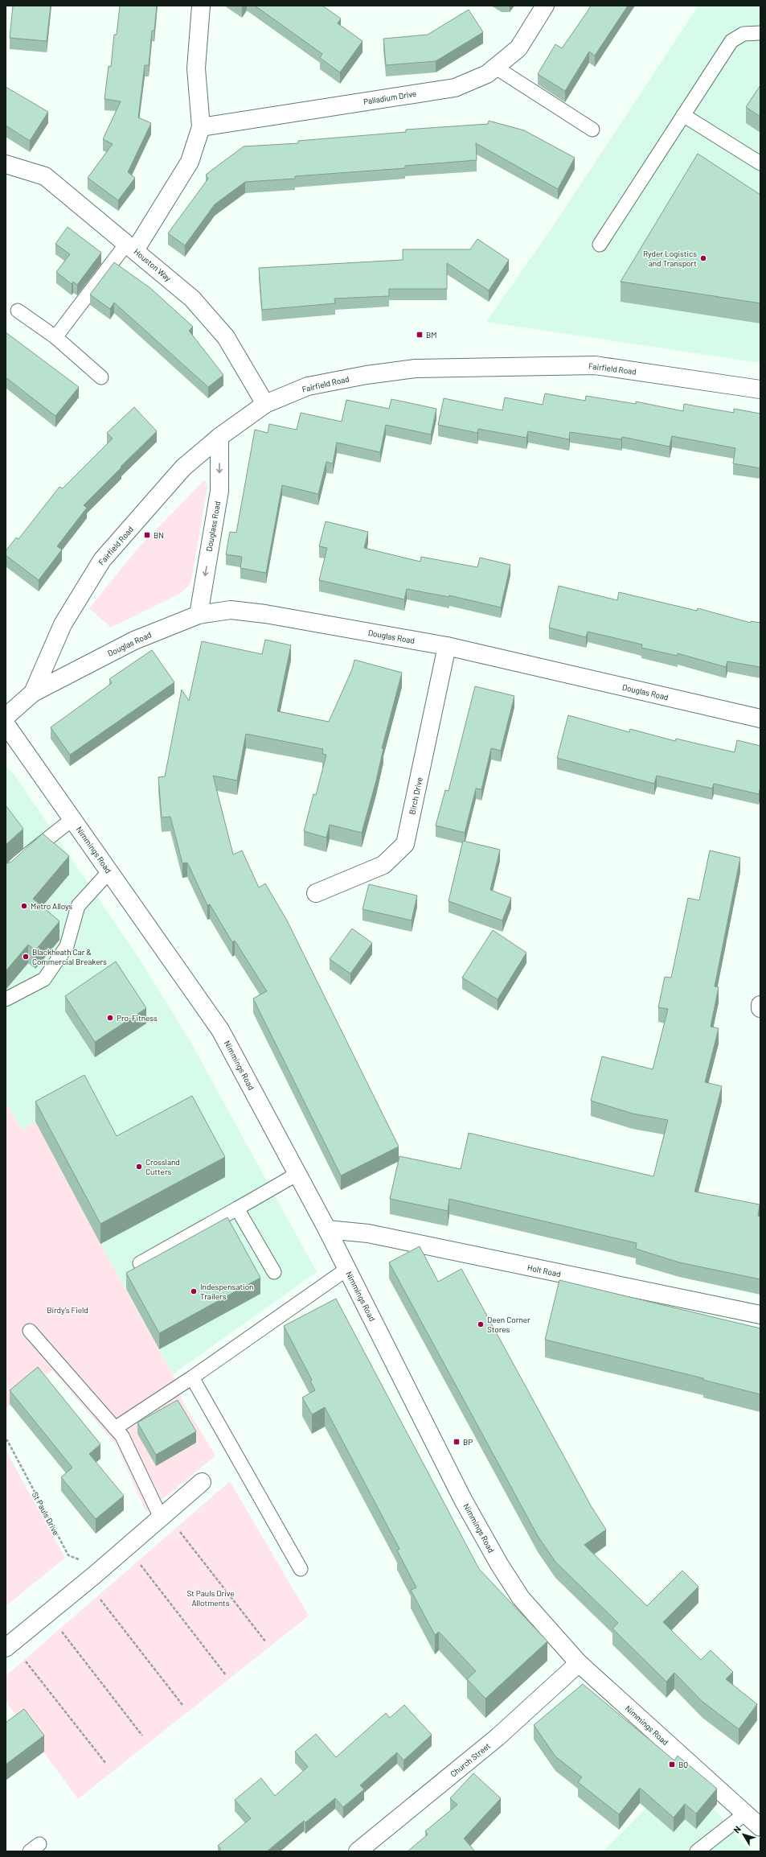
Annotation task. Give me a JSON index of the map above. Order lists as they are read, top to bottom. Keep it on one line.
{"streets":{"street":["Palladium Drive","Houston Way","Fairfield Road","Douglass Road","Douglas Road","Birch Drive","Nimmings Road","Holt Road","Church Street"],"path":["St Pauls Drive"]},"crossings":[["Houston Way","Fairfield Road"],["Fairfield Road","Douglass Road"],["Fairfield Road","Douglas Road"],["Douglass Road","Douglas Road"],["Douglas Road","Birch Drive"],["Nimmings Road","Holt Road"],["Nimmings Road","Church Street"]],"one_way":["Douglass Road"],"parks":["Birdy's Field","St Pauls Drive Allotments"],"places":{"other":["Ryder Logistics and Transport","Metro Alloys","Blackheath Car & Commercial Breakers","Pro-Fitness","Crossland Cutters","Indespensation Trailers","Deen Corner Stores"],"transit":["BM","BN","BP","BQ"]},"north":"top left"}
